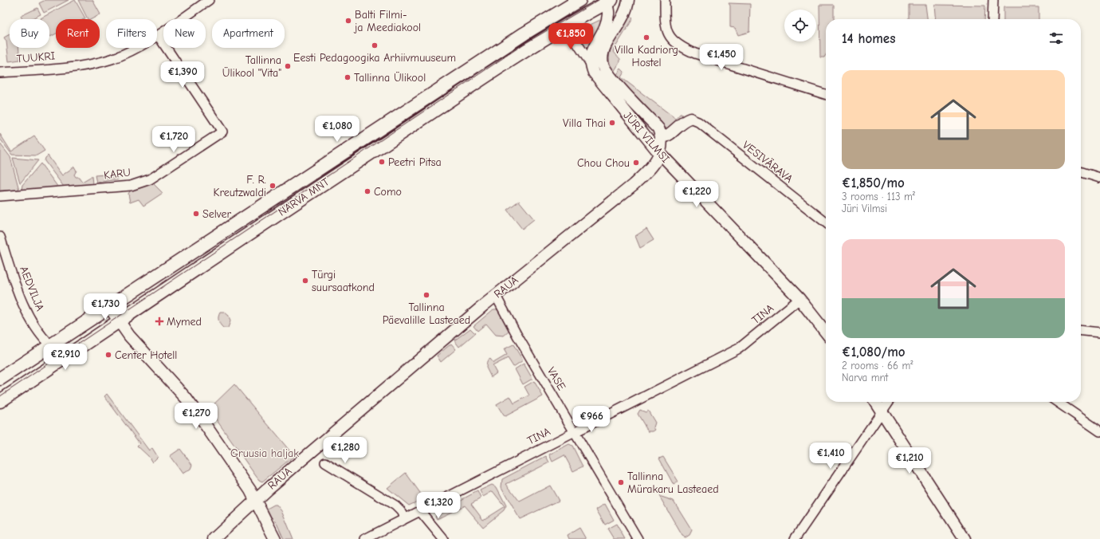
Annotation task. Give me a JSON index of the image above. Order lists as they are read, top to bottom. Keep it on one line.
{"streets":{"main road":["NARVA MNT"],"street":["TUUKRI","JÜRI VILMSI","VESIVÄRAVA","KARU","RAUA","AEDVILJA","TINA","VASE"]},"crossings":[["TUUKRI","KARU"],["JÜRI VILMSI","NARVA MNT"],["JÜRI VILMSI","RAUA"],["JÜRI VILMSI","TINA"],["NARVA MNT","AEDVILJA"],["RAUA","VASE"],["TINA","VASE"]],"parks":["Gruusia haljak"],"places":{"other":["Balti Filmi- ja Meediakool","Villa Kadriorg Hostel","Eesti Pedagoogika Arhiivmuuseum","Tallinna Ülikool \"Vita\"","Tallinna Ülikool","Villa Thai","Peetri Pitsa","Chou Chou","F. R. Kreutzwaldi","Como","Selver","Türgi suursaatkond","Tallinna Päevalille Lasteaed","Center Hotell","Tallinna Mürakaru Lasteaed"],"health":["Mymed"]},"page":{"chip":["Buy","Rent","Filters","New","Apartment"],"heading":"14 homes","price":["€1,850","€1,450","€1,390","€1,080","€1,720","€1,220","€1,730","€2,910","€1,270","€966","€1,280","€1,410","€1,210","€1,320"],"list":[{"name":"€1,850/mo","note":"3 rooms · 113 m² · Jüri Vilmsi"},{"name":"€1,080/mo","note":"2 rooms · 66 m² · Narva mnt"}]}}
